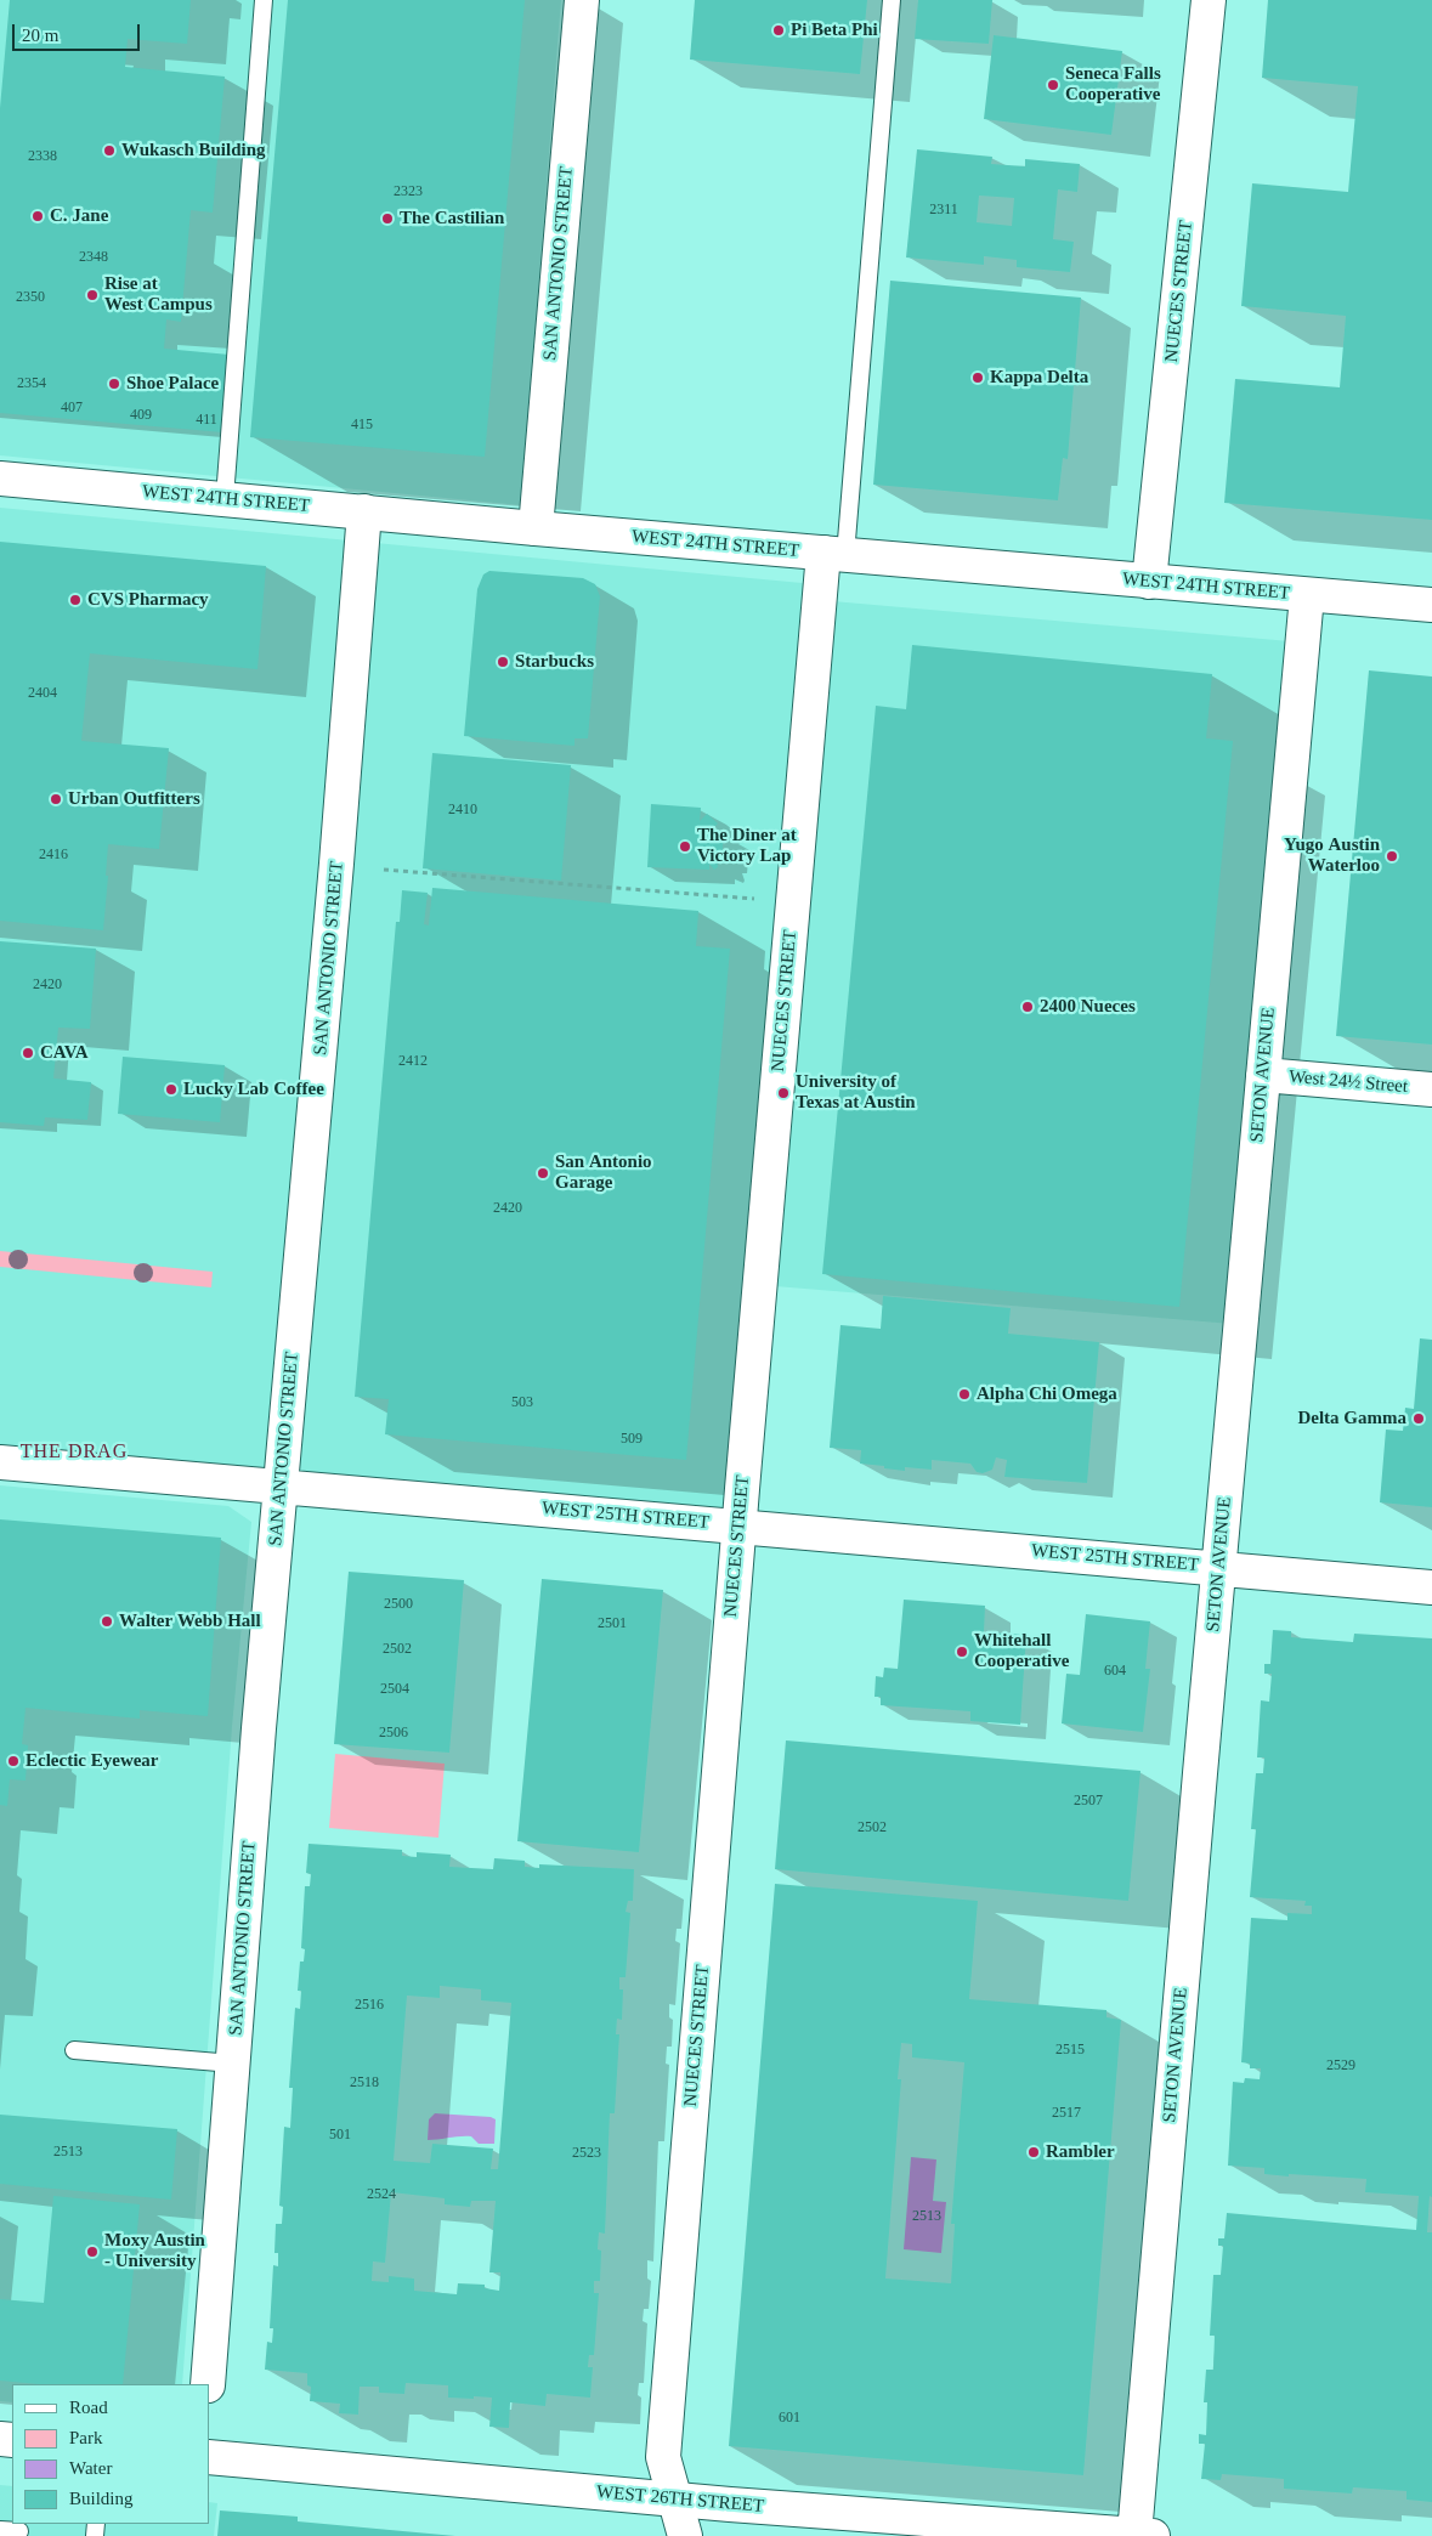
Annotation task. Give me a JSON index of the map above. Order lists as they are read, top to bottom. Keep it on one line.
{"streets":{"street":["SAN ANTONIO STREET","NUECES STREET","WEST 24TH STREET","SETON AVENUE","West 24½ Street","WEST 25TH STREET","WEST 26TH STREET"]},"crossings":[["SAN ANTONIO STREET","WEST 24TH STREET"],["SAN ANTONIO STREET","WEST 25TH STREET"],["NUECES STREET","WEST 24TH STREET"],["NUECES STREET","WEST 25TH STREET"],["NUECES STREET","WEST 26TH STREET"],["WEST 24TH STREET","SETON AVENUE"],["SETON AVENUE","West 24½ Street"],["SETON AVENUE","WEST 25TH STREET"],["SETON AVENUE","WEST 26TH STREET"]],"districts":["THE DRAG"],"places":["Pi Beta Phi","Seneca Falls Cooperative","Wukasch Building","C. Jane","The Castilian","Rise at West Campus","Kappa Delta","Shoe Palace","CVS Pharmacy","Starbucks","Urban Outfitters","The Diner at Victory Lap","Yugo Austin Waterloo","2400 Nueces","CAVA","Lucky Lab Coffee","University of Texas at Austin","San Antonio Garage","Alpha Chi Omega","Delta Gamma","Walter Webb Hall","Whitehall Cooperative","Eclectic Eyewear","Rambler","Moxy Austin - University"],"house_numbers":["2338","2323","2311","2348","2350","2354","407","409","411","415","2404","2410","2416","2420","2412","2420","503","509","2500","2501","2502","604","2504","2506","2507","2502","2516","2515","2529","2518","2517","501","2513","2523","2524","2513","601"],"legend":["Road","Park","Water","Building"],"scale_bar":"20 m"}
